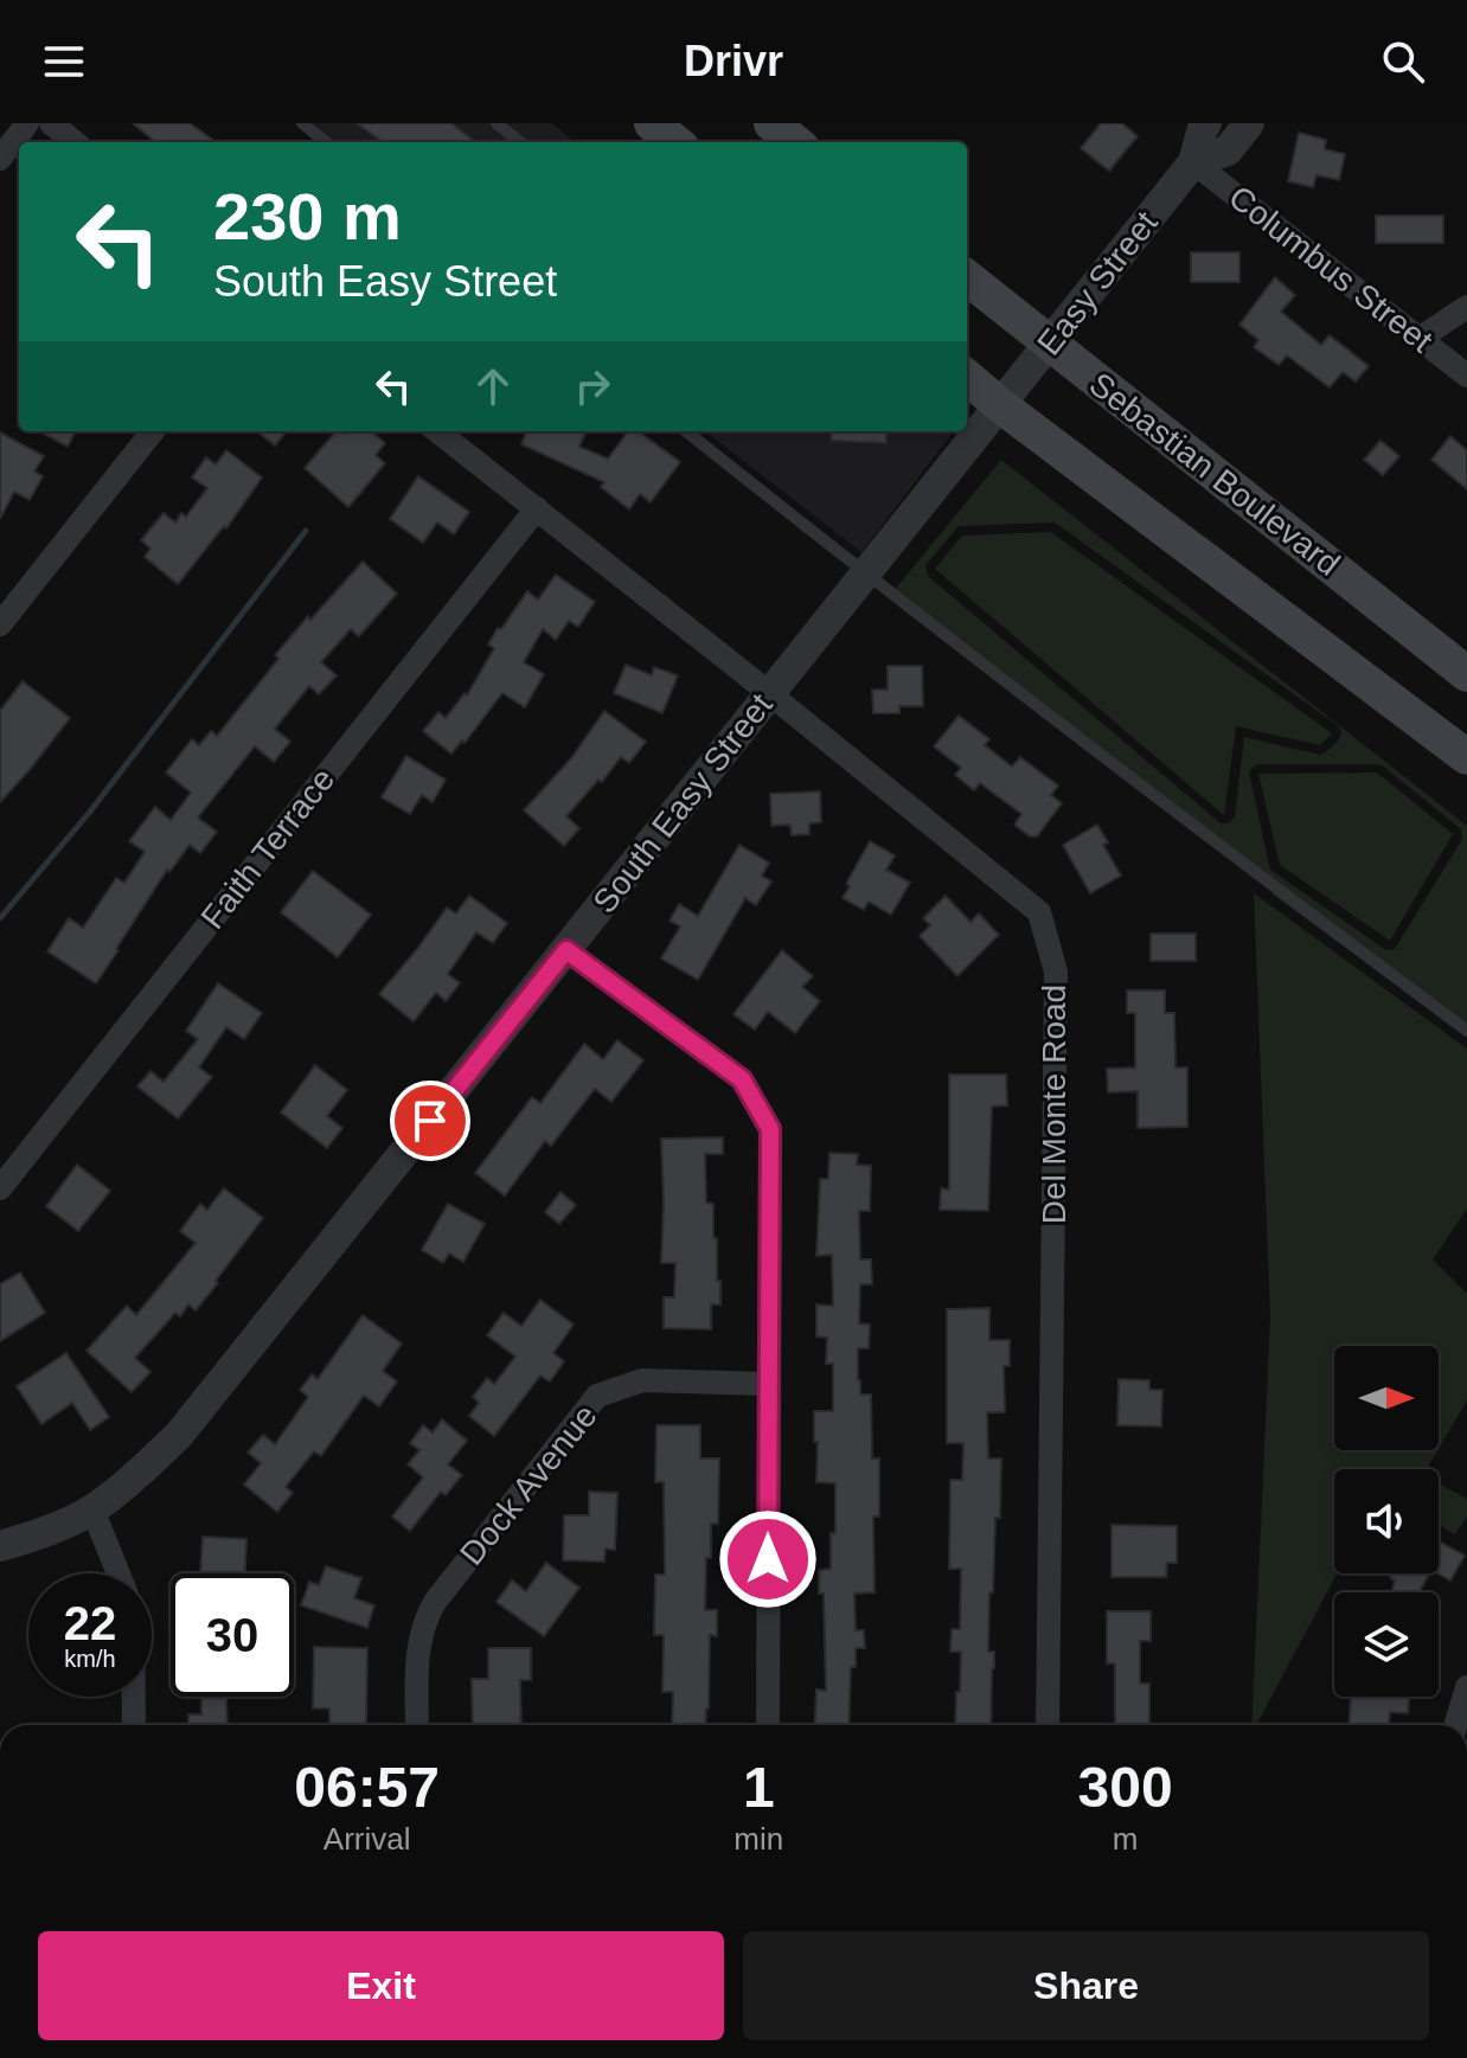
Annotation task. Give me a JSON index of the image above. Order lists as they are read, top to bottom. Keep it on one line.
{"streets":{"main road":["Sebastian Boulevard"],"street":["Columbus Street","Easy Street","South Easy Street","Faith Terrace","Del Monte Road","Dock Avenue"]},"crossings":[["Columbus Street","Easy Street"],["Easy Street","Sebastian Boulevard"],["Easy Street","South Easy Street"],["South Easy Street","Del Monte Road"],["Faith Terrace","Del Monte Road"]],"north":"right","page":{"header":"Drivr","turn":["230 m","South Easy Street"],"speed":"22 km/h","limit":"30","eta":["06:57","Arrival","1","min","300","m"],"buttons":["Exit","Share"]}}
